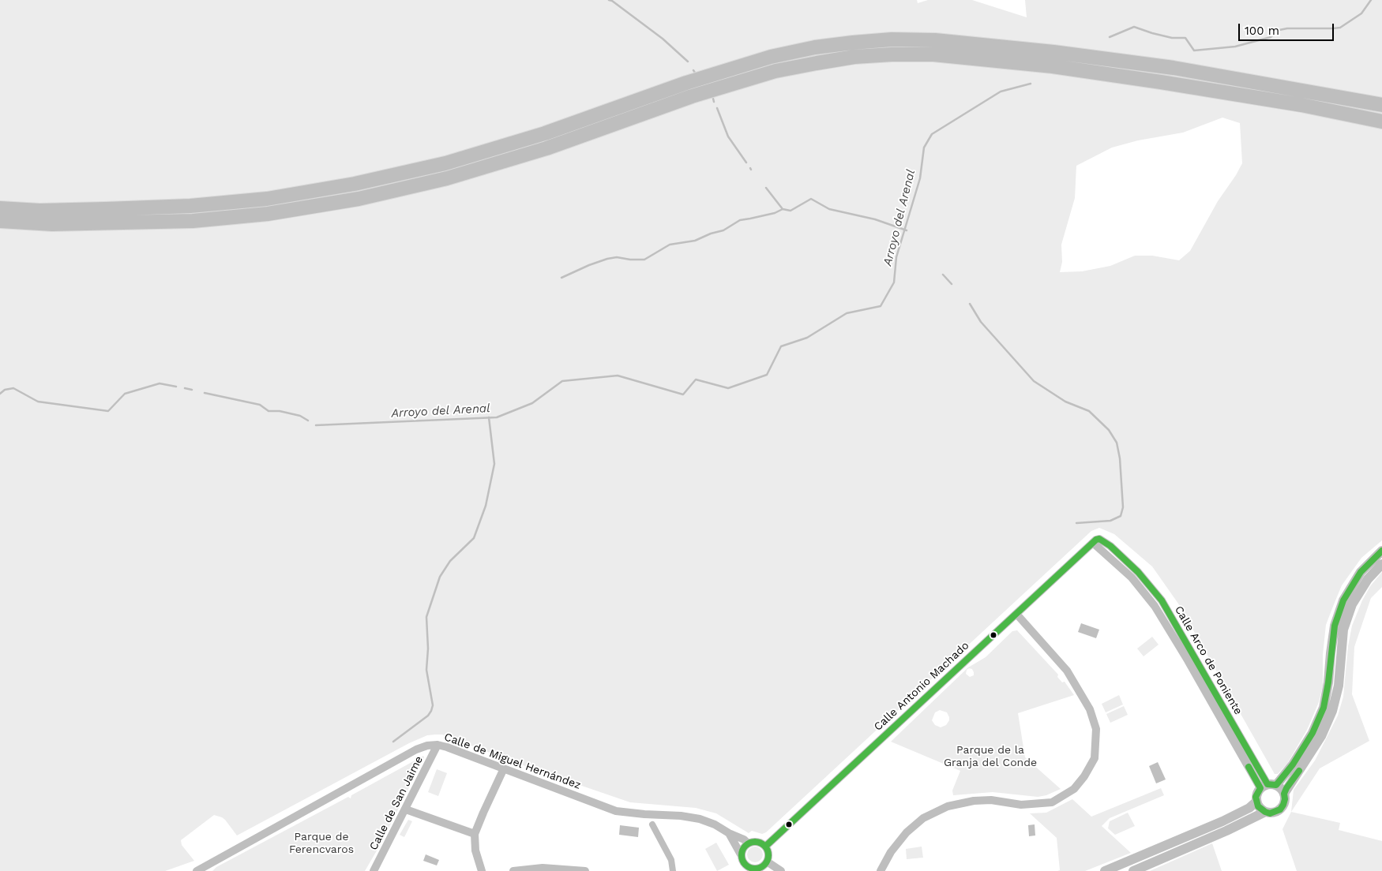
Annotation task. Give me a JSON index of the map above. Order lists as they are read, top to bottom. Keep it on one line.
{"streets":{"street":["Calle Arco de Poniente","Calle Antonio Machado","Calle de Miguel Hernández","Calle de San Jaime"]},"crossings":[["Calle Arco de Poniente","Calle Antonio Machado"],["Calle Antonio Machado","Calle de Miguel Hernández"],["Calle de Miguel Hernández","Calle de San Jaime"]],"water":["Arroyo del Arenal"],"parks":["Parque de la Granja del Conde","Parque de Ferencvaros"],"scale_bar":"100 m"}
